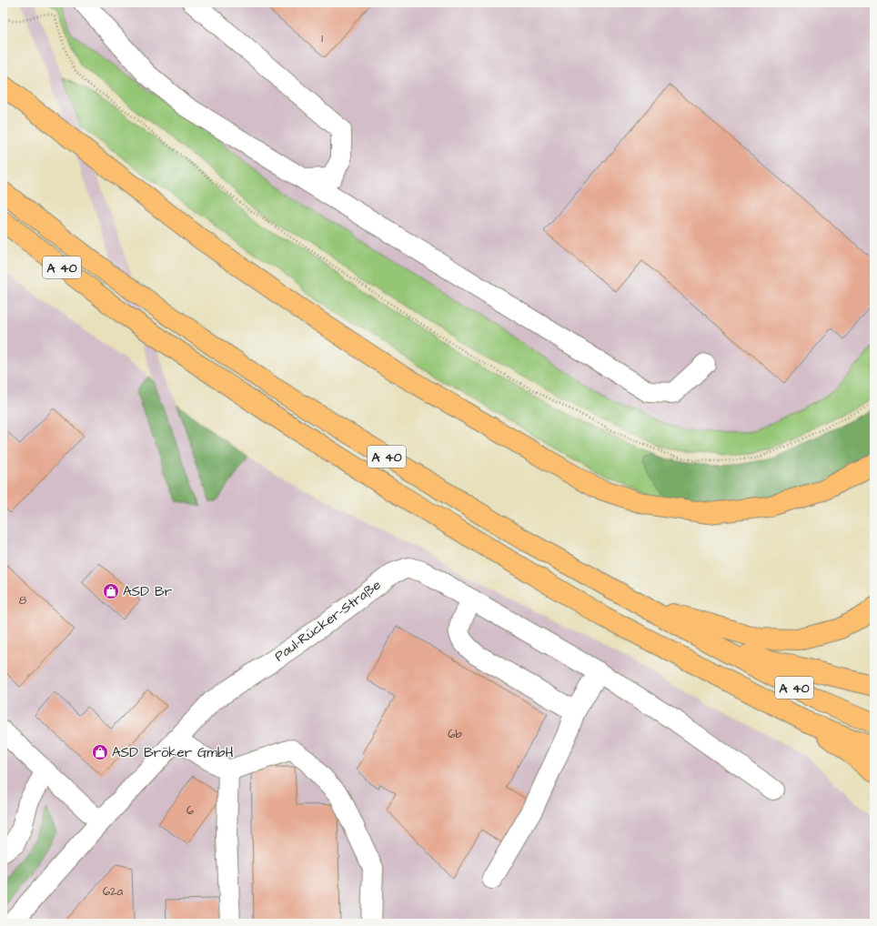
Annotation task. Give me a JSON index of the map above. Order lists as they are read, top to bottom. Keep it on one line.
{"streets":{"highway":["A 40"],"street":["Paul-Rücker-Straße"]},"places":{"shop":["ASD Br","ASD Bröker GmbH"]},"house_numbers":["1","8","6b","6","62a"]}
